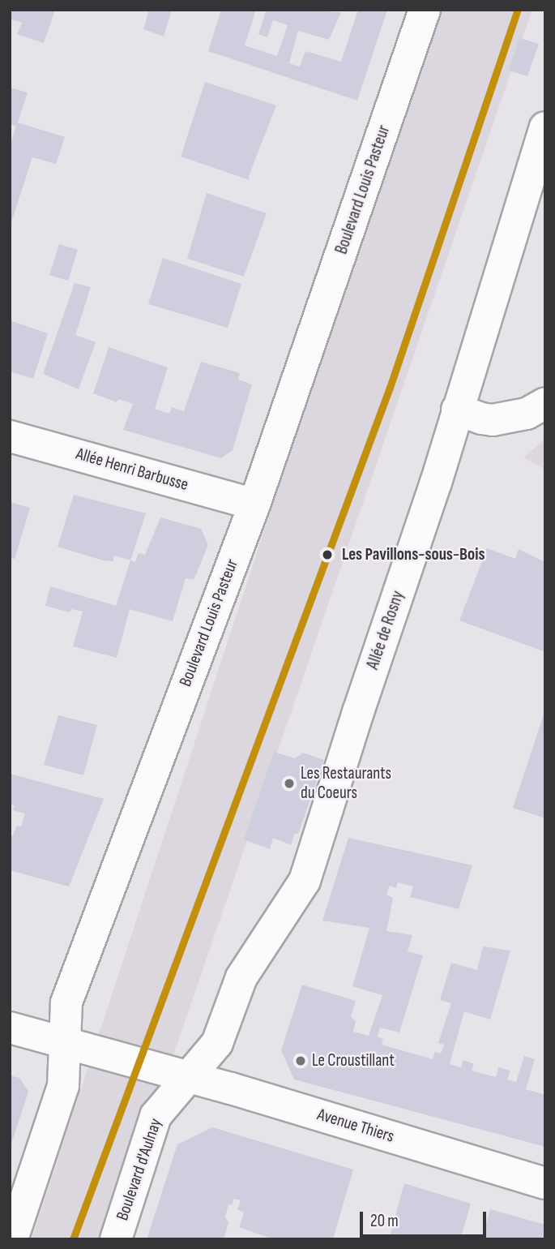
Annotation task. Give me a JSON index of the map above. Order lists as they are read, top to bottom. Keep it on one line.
{"streets":{"street":["Boulevard Louis Pasteur","Allée Henri Barbusse","Allée de Rosny","Avenue Thiers","Boulevard d'Aulnay"]},"crossings":[["Boulevard Louis Pasteur","Allée Henri Barbusse"],["Boulevard Louis Pasteur","Avenue Thiers"],["Allée de Rosny","Avenue Thiers"],["Allée de Rosny","Boulevard d'Aulnay"],["Avenue Thiers","Boulevard d'Aulnay"]],"places":["Les Pavillons-sous-Bois","Les Restaurants du Coeurs","Le Croustillant"],"scale_bar":"20 m"}
